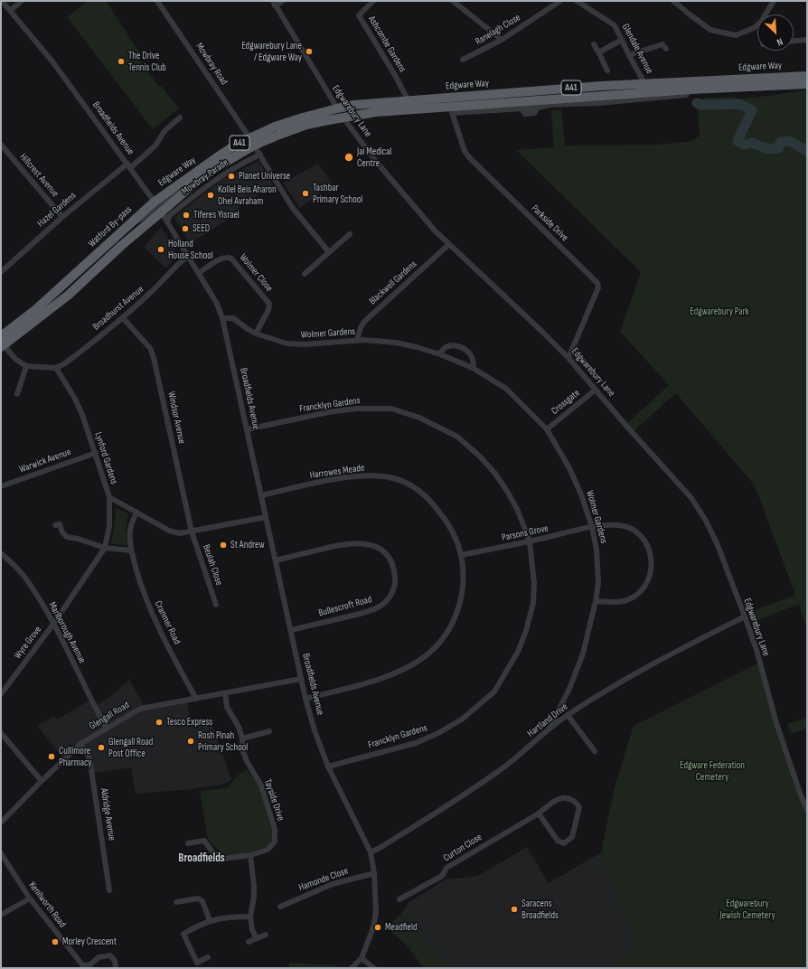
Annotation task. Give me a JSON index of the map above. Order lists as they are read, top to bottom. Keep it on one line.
{"streets":{"highway":["Edgware Way","A41","Watford By-pass"],"street":["Ranelagh Close","Ashcombe Gardens","Glendale Avenue","Mowbray Road","Edgwarebury Lane","Broadfields Avenue","Hillcrest Avenue","Mowbray Parade","Hazel Gardens","Parkside Drive","Wolmer Close","Blackwell Gardens","Broadhurst Avenue","Wolmer Gardens","Crossgate","Francklyn Gardens","Windsor Avenue","Lynford Gardens","Warwick Avenue","Harrowes Meade","Parsons Grove","Beulah Close","Bullescroft Road","Cranmer Road","Marlborough Avenue","Wyre Grove","Glengall Road","Hartland Drive","Tayside Drive","Aldridge Avenue","Curton Close","Hamonde Close","Kenilworth Road"]},"crossings":[["Ashcombe Gardens","Edgware Way"],["Glendale Avenue","Edgware Way"],["Mowbray Road","Edgware Way"],["Mowbray Road","Mowbray Parade"],["Edgware Way","A41"],["Edgware Way","Edgwarebury Lane"],["Edgware Way","Broadfields Avenue"],["Edgware Way","Parkside Drive"],["Edgware Way","Watford By-pass"],["A41","Broadfields Avenue"],["A41","Watford By-pass"],["Edgwarebury Lane","Parkside Drive"],["Edgwarebury Lane","Blackwell Gardens"],["Edgwarebury Lane","Crossgate"],["Edgwarebury Lane","Hartland Drive"],["Broadfields Avenue","Mowbray Parade"],["Broadfields Avenue","Hazel Gardens"],["Broadfields Avenue","Watford By-pass"],["Broadfields Avenue","Wolmer Close"],["Broadfields Avenue","Broadhurst Avenue"],["Broadfields Avenue","Wolmer Gardens"],["Broadfields Avenue","Francklyn Gardens"],["Broadfields Avenue","Lynford Gardens"],["Broadfields Avenue","Harrowes Meade"],["Broadfields Avenue","Bullescroft Road"],["Broadfields Avenue","Glengall Road"],["Broadfields Avenue","Hartland Drive"],["Broadfields Avenue","Hamonde Close"],["Hillcrest Avenue","Hazel Gardens"],["Wolmer Close","Wolmer Gardens"],["Blackwell Gardens","Wolmer Gardens"],["Broadhurst Avenue","Windsor Avenue"],["Broadhurst Avenue","Lynford Gardens"],["Wolmer Gardens","Crossgate"],["Wolmer Gardens","Parsons Grove"],["Wolmer Gardens","Hartland Drive"],["Francklyn Gardens","Parsons Grove"],["Windsor Avenue","Lynford Gardens"],["Windsor Avenue","Beulah Close"],["Lynford Gardens","Warwick Avenue"],["Lynford Gardens","Beulah Close"],["Lynford Gardens","Cranmer Road"],["Harrowes Meade","Parsons Grove"],["Cranmer Road","Glengall Road"],["Marlborough Avenue","Wyre Grove"],["Marlborough Avenue","Glengall Road"],["Glengall Road","Tayside Drive"],["Glengall Road","Aldridge Avenue"]],"districts":["Broadfields"],"parks":["Edgwarebury Park","Edgware Federation Cemetery","Edgwarebury Jewish Cemetery"],"places":["Edgwarebury Lane / Edgware Way","The Drive Tennis Club","Jai Medical Centre","Planet Universe","Tashbar Primary School","Kollel Beis Aharon Ohel Avraham","Tiferes Yisrael","SEED","Holland House School","St Andrew","Tesco Express","Rosh Pinah Primary School","Glengall Road Post Office","Cullimore Pharmacy","Saracens Broadfields","Meadfield","Morley Crescent"],"north":"bottom right"}
